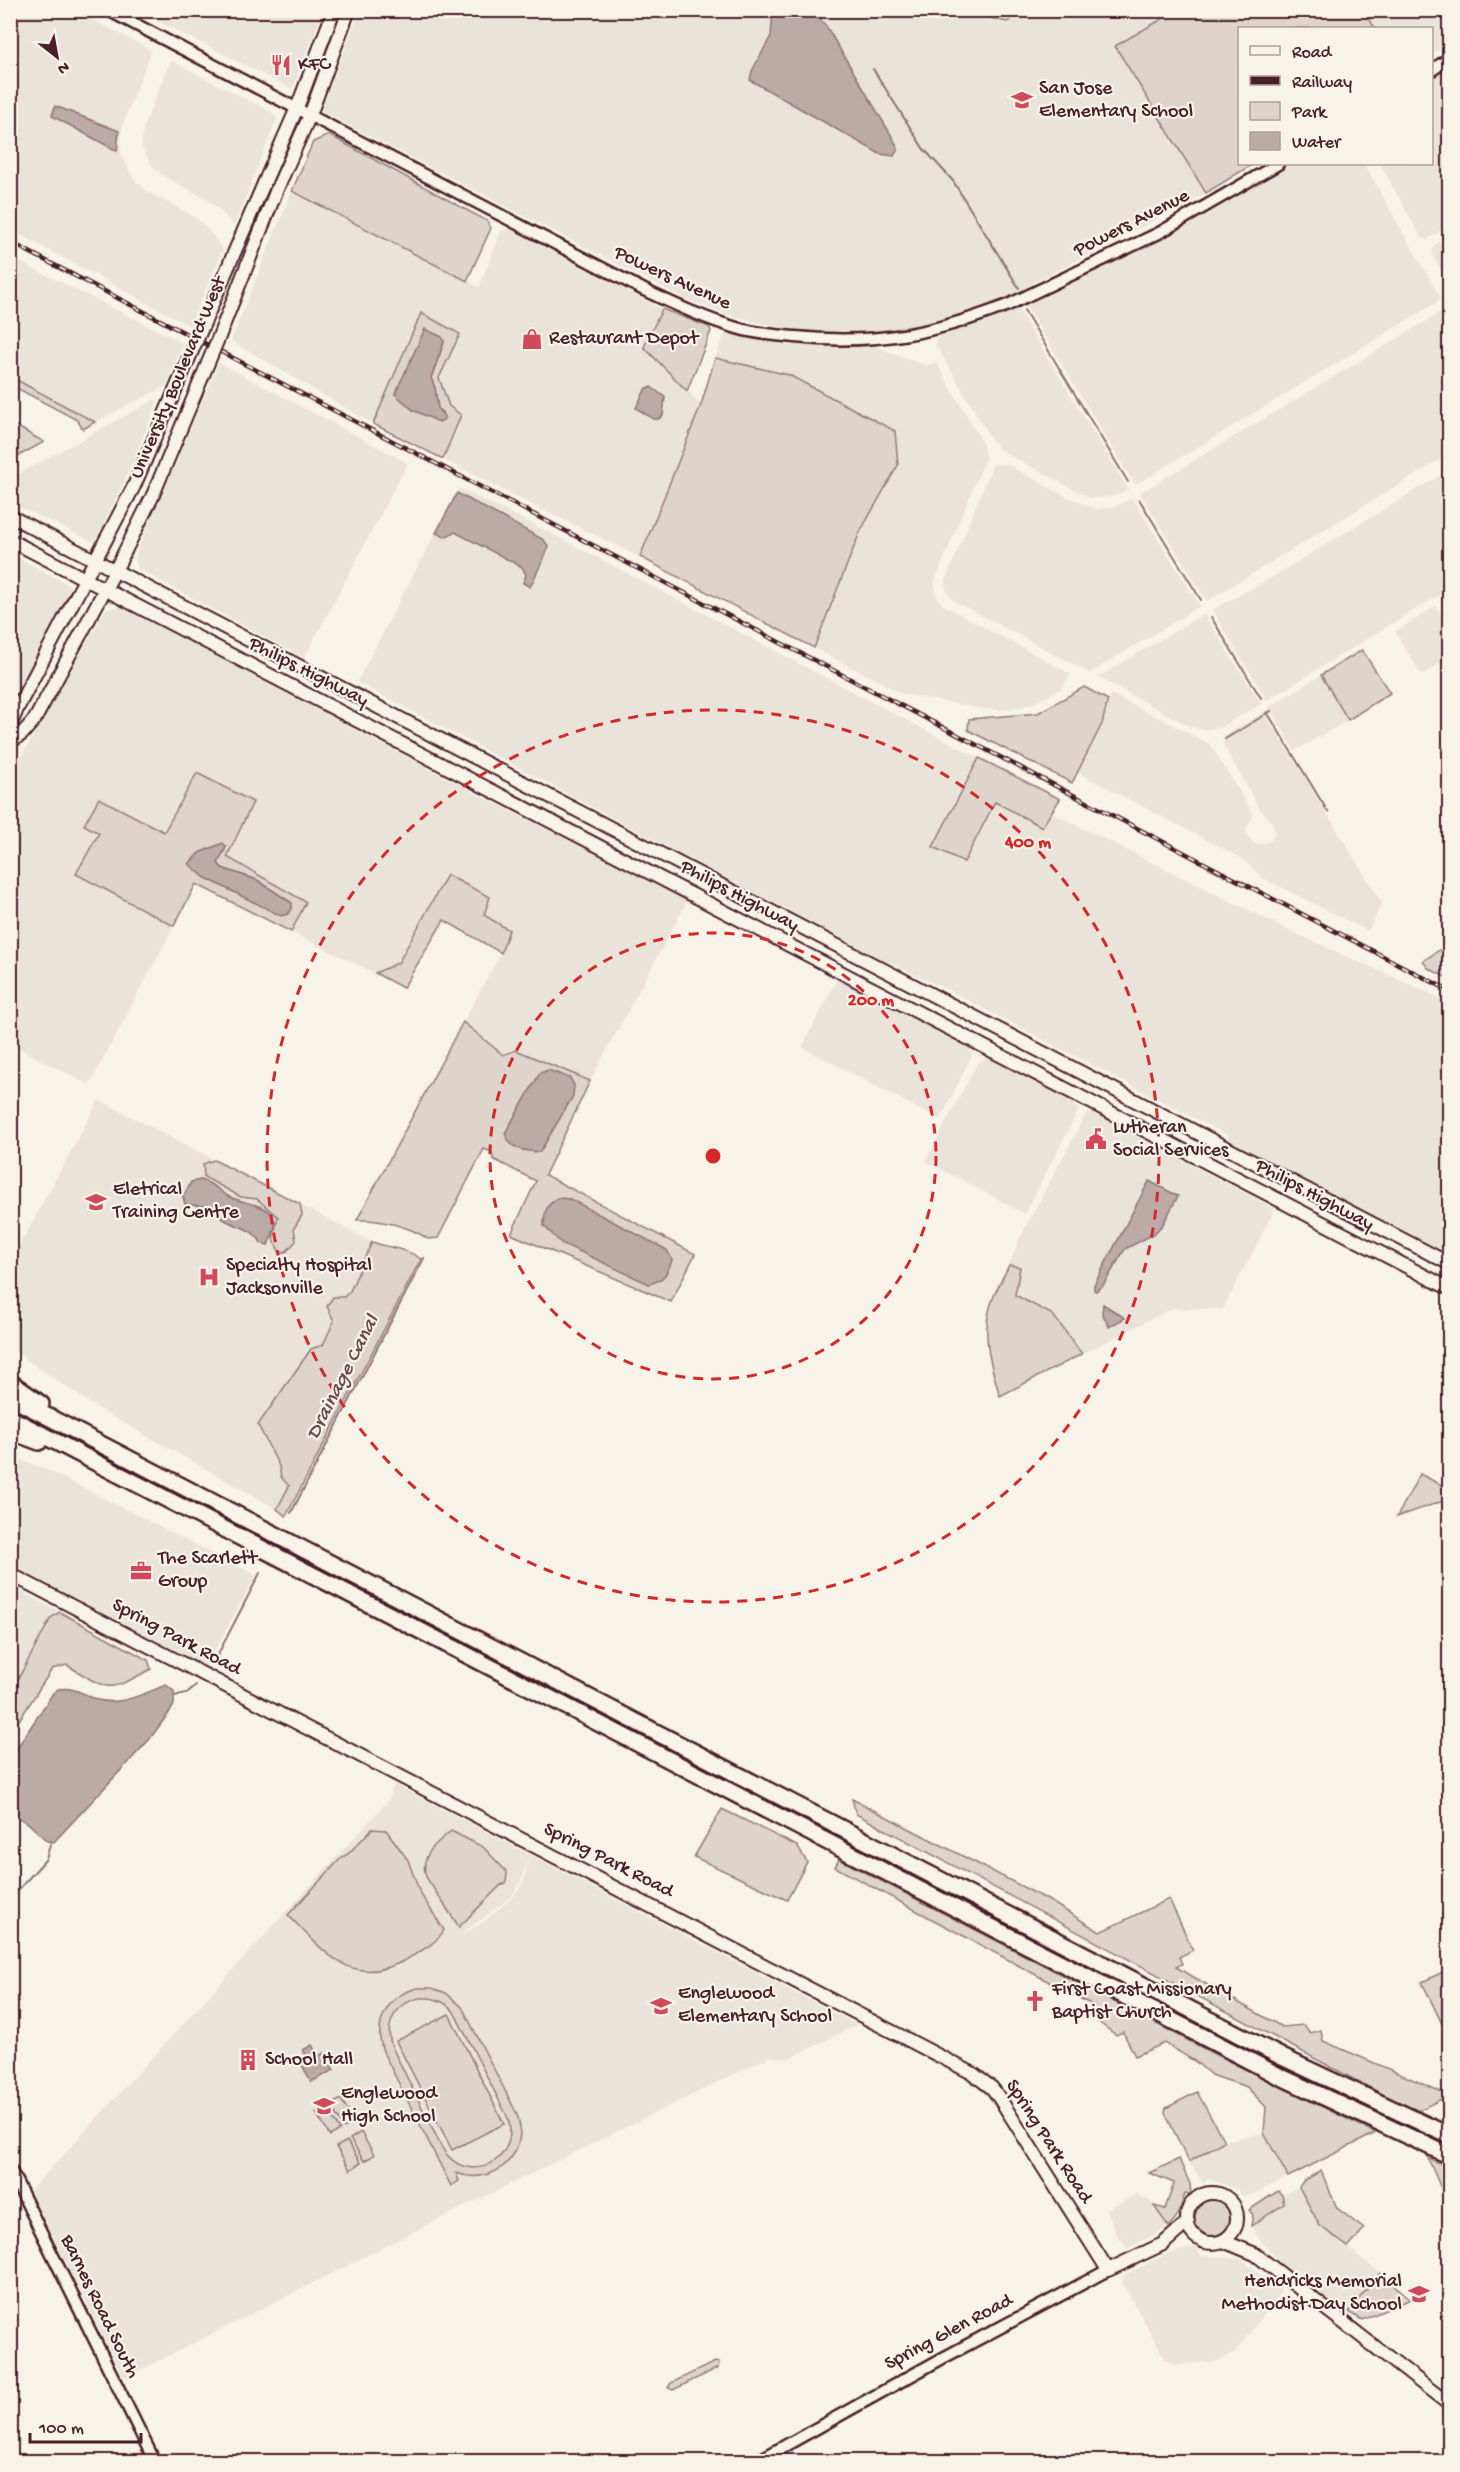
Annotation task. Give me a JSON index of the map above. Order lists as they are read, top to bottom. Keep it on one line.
{"streets":{"main road":["University Boulevard West","Philips Highway","Spring Park Road","Spring Glen Road"],"street":["Powers Avenue","Barnes Road South"]},"crossings":[["Powers Avenue","University Boulevard West"],["University Boulevard West","Philips Highway"],["Spring Park Road","Spring Glen Road"]],"water":["Drainage Canal"],"places":{"restaurant":["KFC"],"school or university":["San Jose Elementary School","Eletrical Training Centre","Englewood Elementary School","Englewood High School","Hendricks Memorial Methodist Day School"],"shop":["Restaurant Depot"],"public building":["Lutheran Social Services"],"hospital":["Specialty Hospital Jacksonville"],"office":["The Scarlett Group"],"church":["First Coast Missionary Baptist Church"],"building":["School Hall"]},"legend":["Road","Railway","Park","Water"],"scale_bar":"100 m","north":"bottom right","rings":["400 m","200 m"]}
